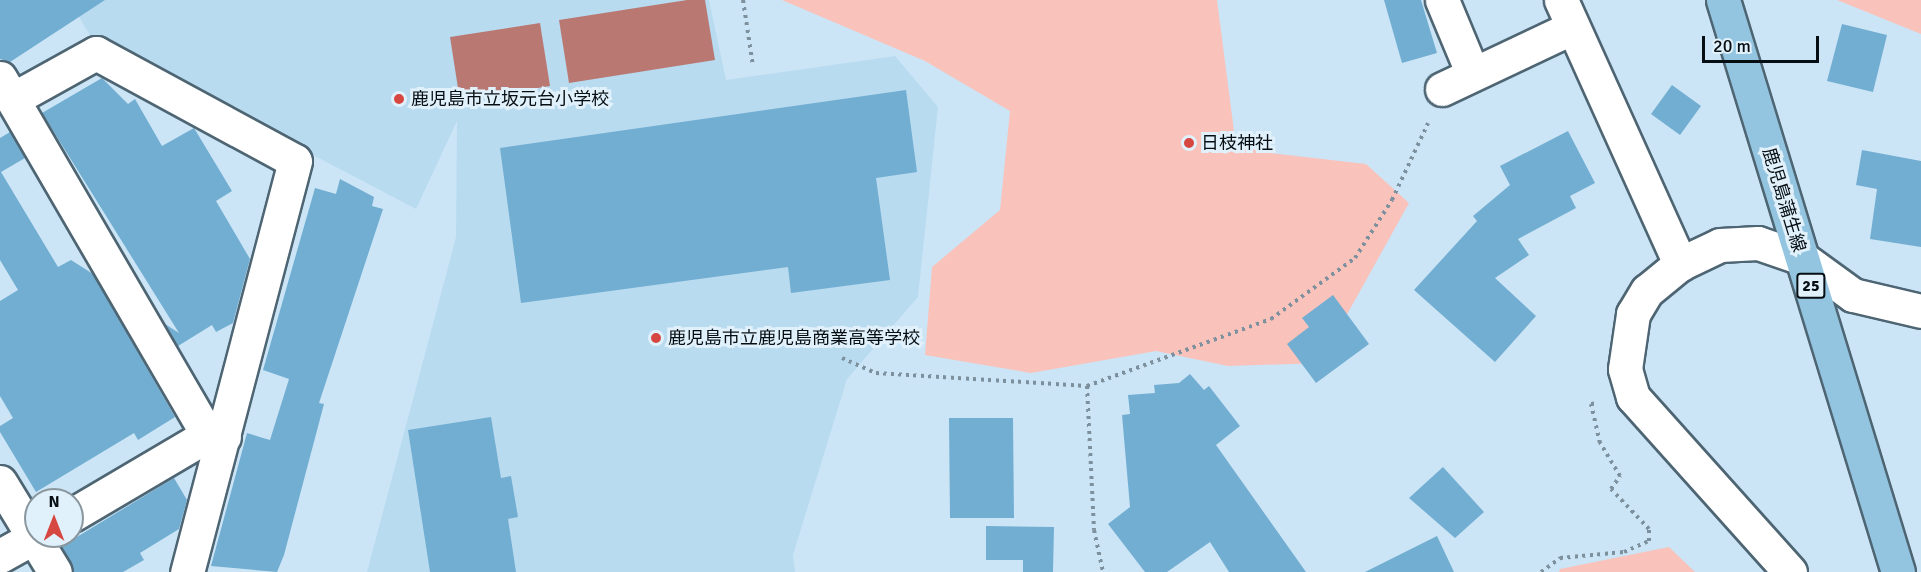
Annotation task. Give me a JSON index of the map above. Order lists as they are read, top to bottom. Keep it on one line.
{"streets":{"main road":["鹿児島蒲生線","25"]},"places":["鹿児島市立坂元台小学校","日枝神社","鹿児島市立鹿児島商業高等学校"],"scale_bar":"20 m","north":"top"}
